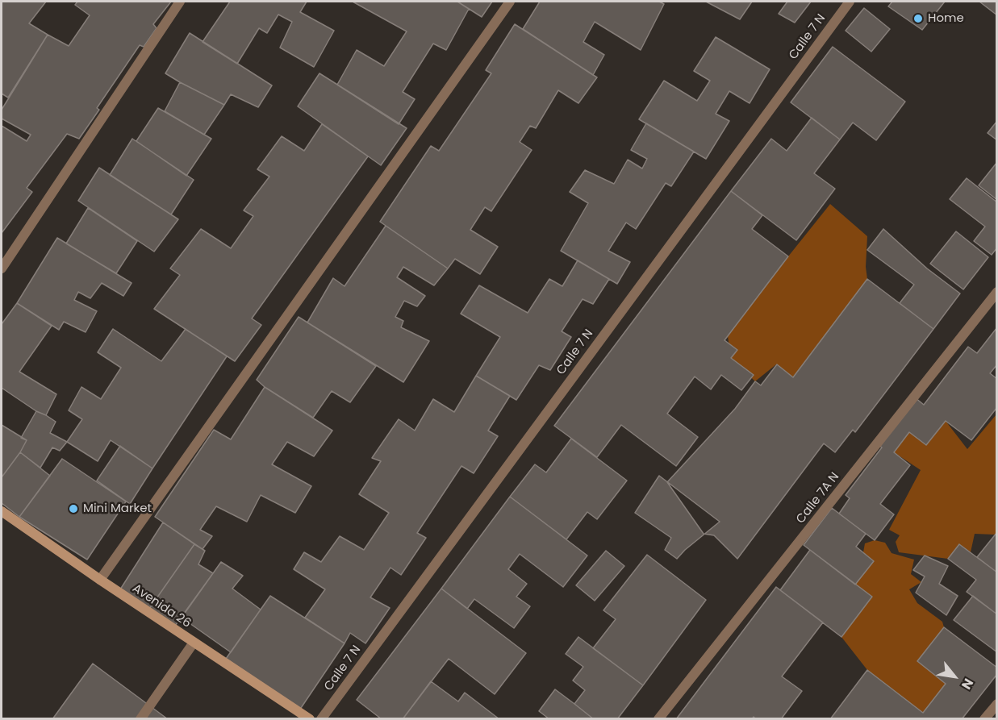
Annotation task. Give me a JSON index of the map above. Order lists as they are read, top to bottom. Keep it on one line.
{"streets":{"street":["Calle 7 N","Calle 7A N","Avenida 26"]},"places":["Home","Mini Market"],"north":"bottom right"}
